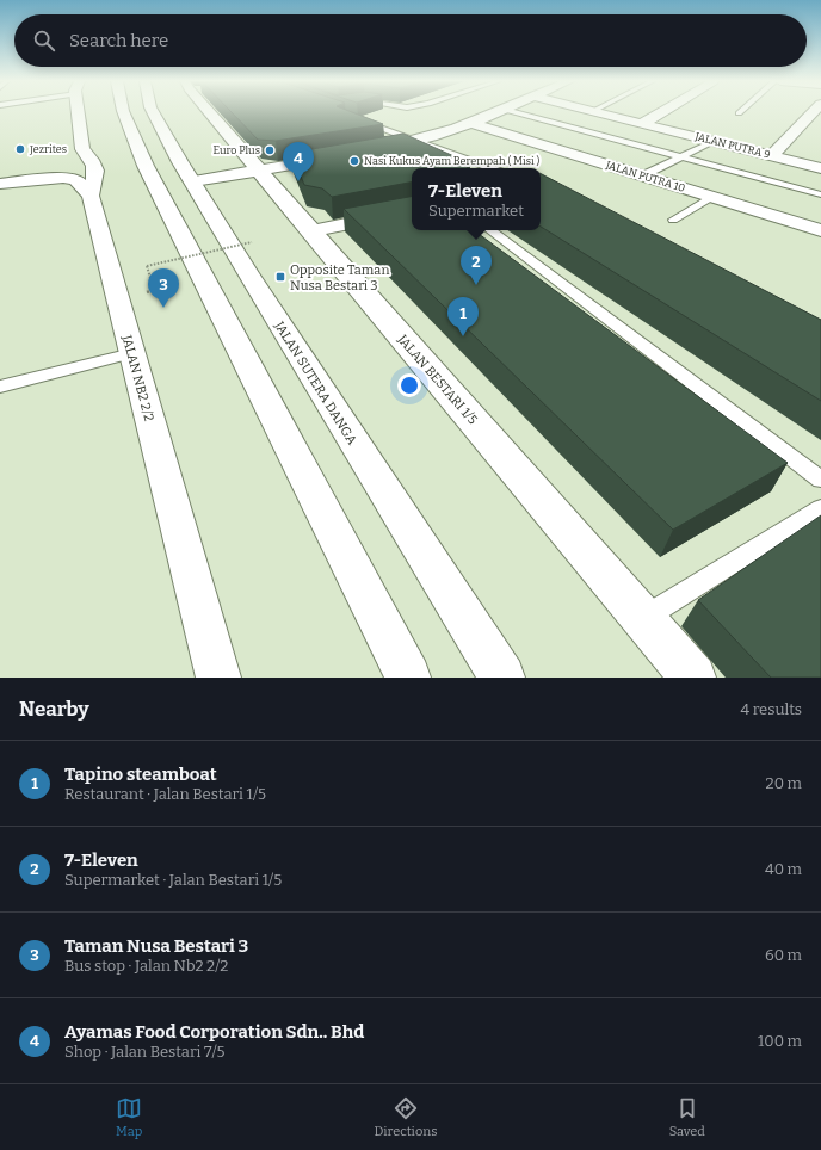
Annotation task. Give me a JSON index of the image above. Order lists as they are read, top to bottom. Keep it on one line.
{"streets":{"street":["JALAN PUTRA 9","JALAN PUTRA 10","JALAN NB2 2/2","JALAN BESTARI 1/5","JALAN SUTERA DANGA"]},"places":{"other":["Jezrites","Euro Plus","Nasi Kukus Ayam Berempah ( Misi )"],"transit":["Opposite Taman Nusa Bestari 3"]},"page":{"search":"Search here","pins":["4","2","3","1"],"popup":["7-Eleven","Supermarket"],"heading":["Nearby","4 results"],"list":[{"mark":"1","name":"Tapino steamboat","note":"Restaurant · Jalan Bestari 1/5","value":"20 m"},{"mark":"2","name":"7-Eleven","note":"Supermarket · Jalan Bestari 1/5","value":"40 m"},{"mark":"3","name":"Taman Nusa Bestari 3","note":"Bus stop · Jalan Nb2 2/2","value":"60 m"},{"mark":"4","name":"Ayamas Food Corporation Sdn.. Bhd","note":"Shop · Jalan Bestari 7/5","value":"100 m"}],"nav":["Map","Directions","Saved"]}}
